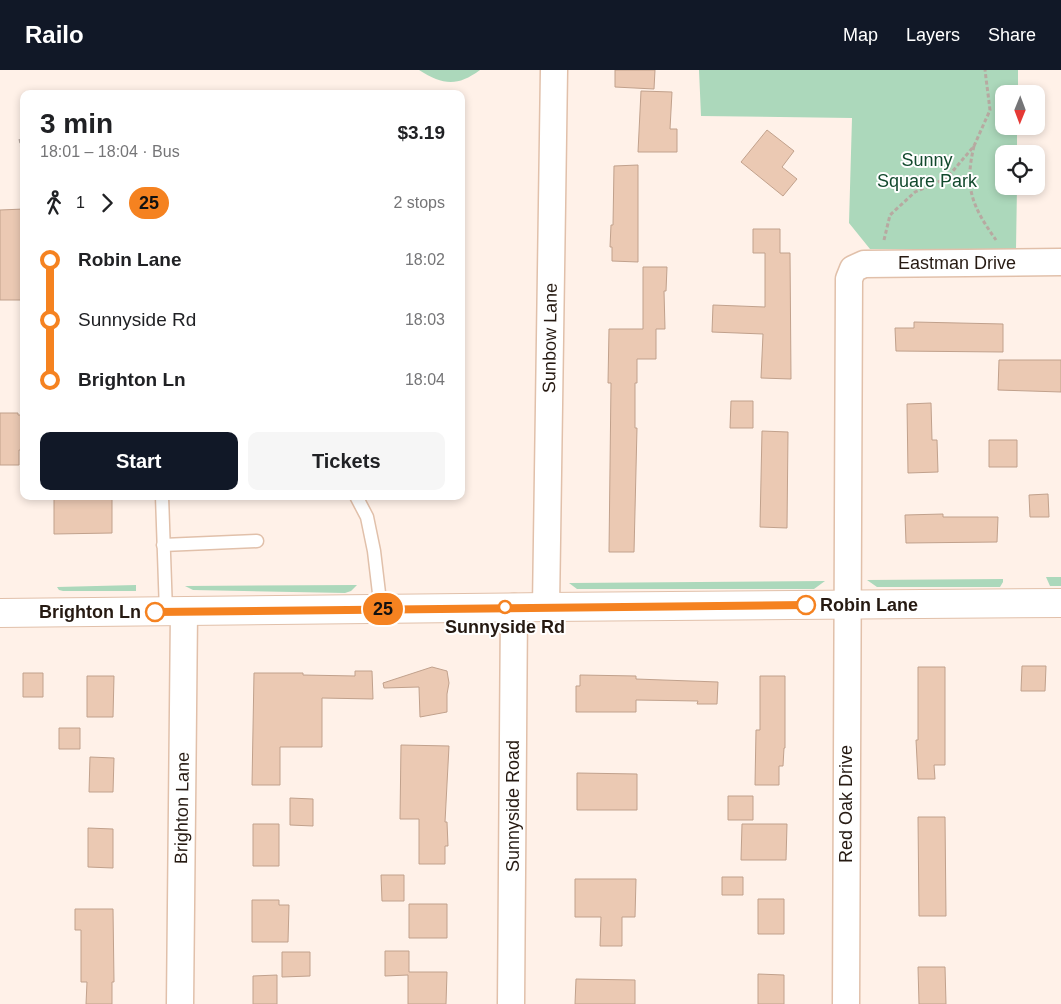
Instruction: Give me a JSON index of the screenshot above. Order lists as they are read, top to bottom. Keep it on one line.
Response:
{"streets":{"street":["Eastman Drive","Sunbow Lane","Red Oak Drive","Sunnyside Road","Brighton Lane"]},"crossings":[["Eastman Drive","Red Oak Drive"]],"parks":["Sunny Square Park"],"places":["Robin Lane","Sunnyside Rd","Brighton Ln"],"lines":["bus line 25"],"north":"bottom","page":{"header":"Railo","nav":["Map","Layers","Share"],"on_map":"25","heading":["3 min","18:01 – 18:04 · Bus","$3.19"],"legs":["1","25","2 stops"],"list":[{"name":"Robin Lane","value":"18:02"},{"name":"Sunnyside Rd","value":"18:03"},{"name":"Brighton Ln","value":"18:04"}],"buttons":["Start","Tickets"]}}
